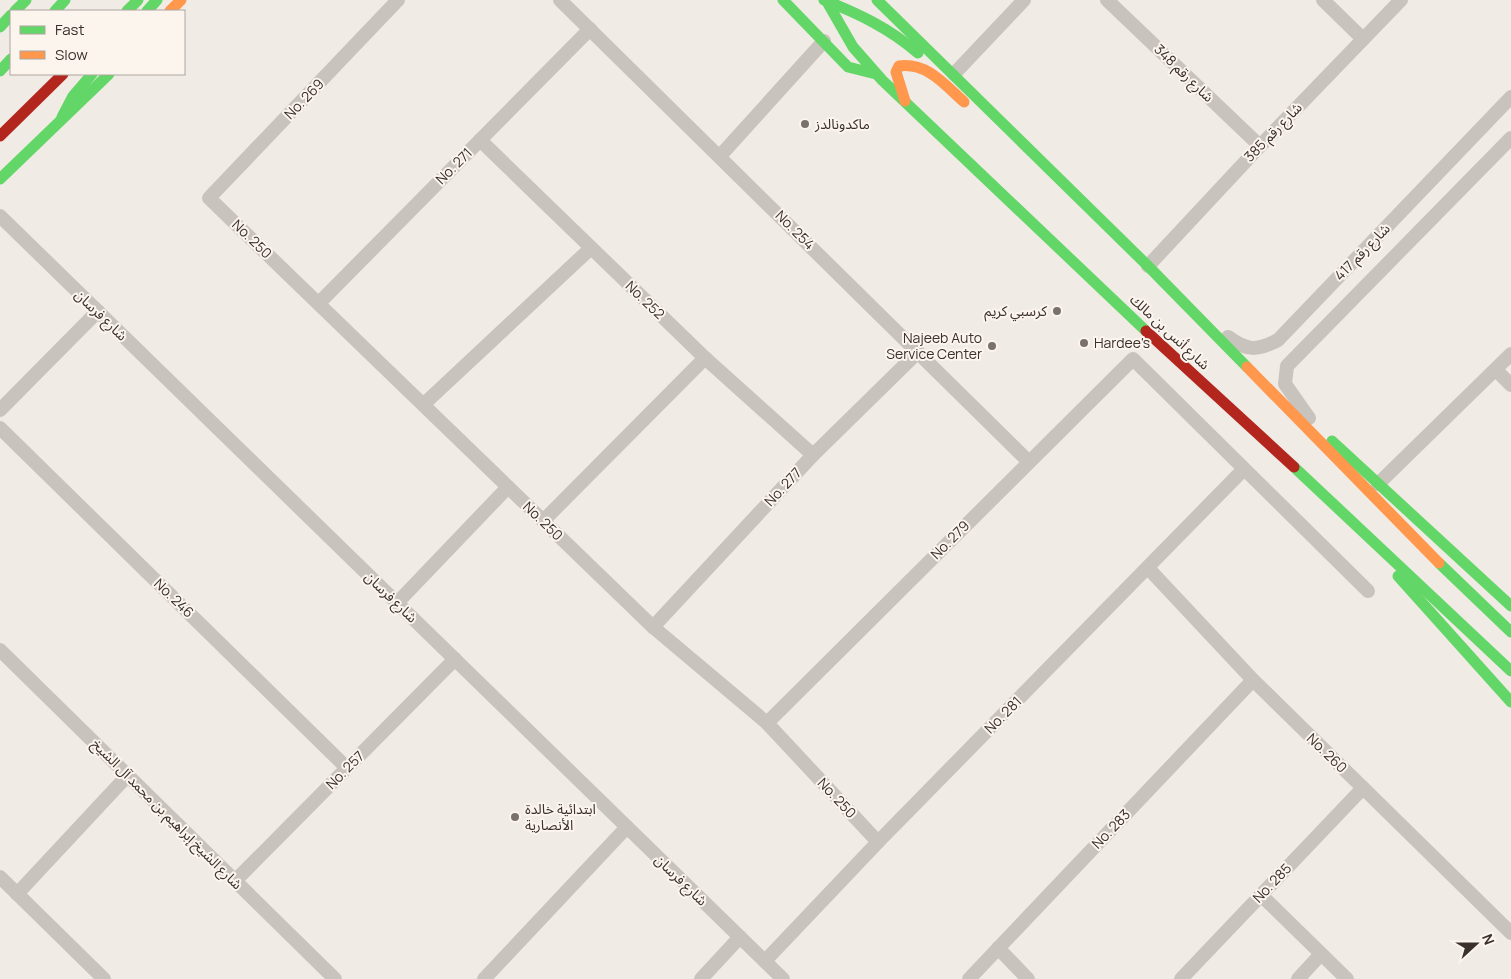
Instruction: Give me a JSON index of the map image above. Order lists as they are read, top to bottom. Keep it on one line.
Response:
{"streets":{"main road":["شارع أنس بن مالك"],"street":["شارع رقم 348","No. 269","شارع رقم 385","No. 271","No. 254","No. 250","شارع رقم 417","No. 252","شارع فرسان","No. 277","No. 279","No. 246","No. 281","No. 260","No. 257","شارع الشيخ إبراهيم بن محمد آل الشيخ","No. 283","No. 285"]},"crossings":[["شارع رقم 348","شارع رقم 385"],["No. 269","No. 250"],["شارع رقم 385","شارع أنس بن مالك"],["No. 271","No. 254"],["No. 271","No. 250"],["No. 271","No. 252"],["No. 254","No. 277"],["No. 254","No. 279"],["No. 250","No. 277"],["No. 250","No. 279"],["No. 250","No. 281"],["شارع رقم 417","شارع أنس بن مالك"],["No. 252","No. 277"],["شارع فرسان","No. 281"],["شارع فرسان","No. 257"],["No. 279","No. 281"],["No. 246","No. 257"],["No. 281","No. 260"],["No. 260","No. 283"],["No. 260","No. 285"],["No. 257","شارع الشيخ إبراهيم بن محمد آل الشيخ"]],"places":["ماكدونالدز","كرسبي كريم","Hardee's","Najeeb Auto Service Center","ابتدائية خالدة الأنصارية"],"legend":["Fast","Slow"],"north":"right"}
